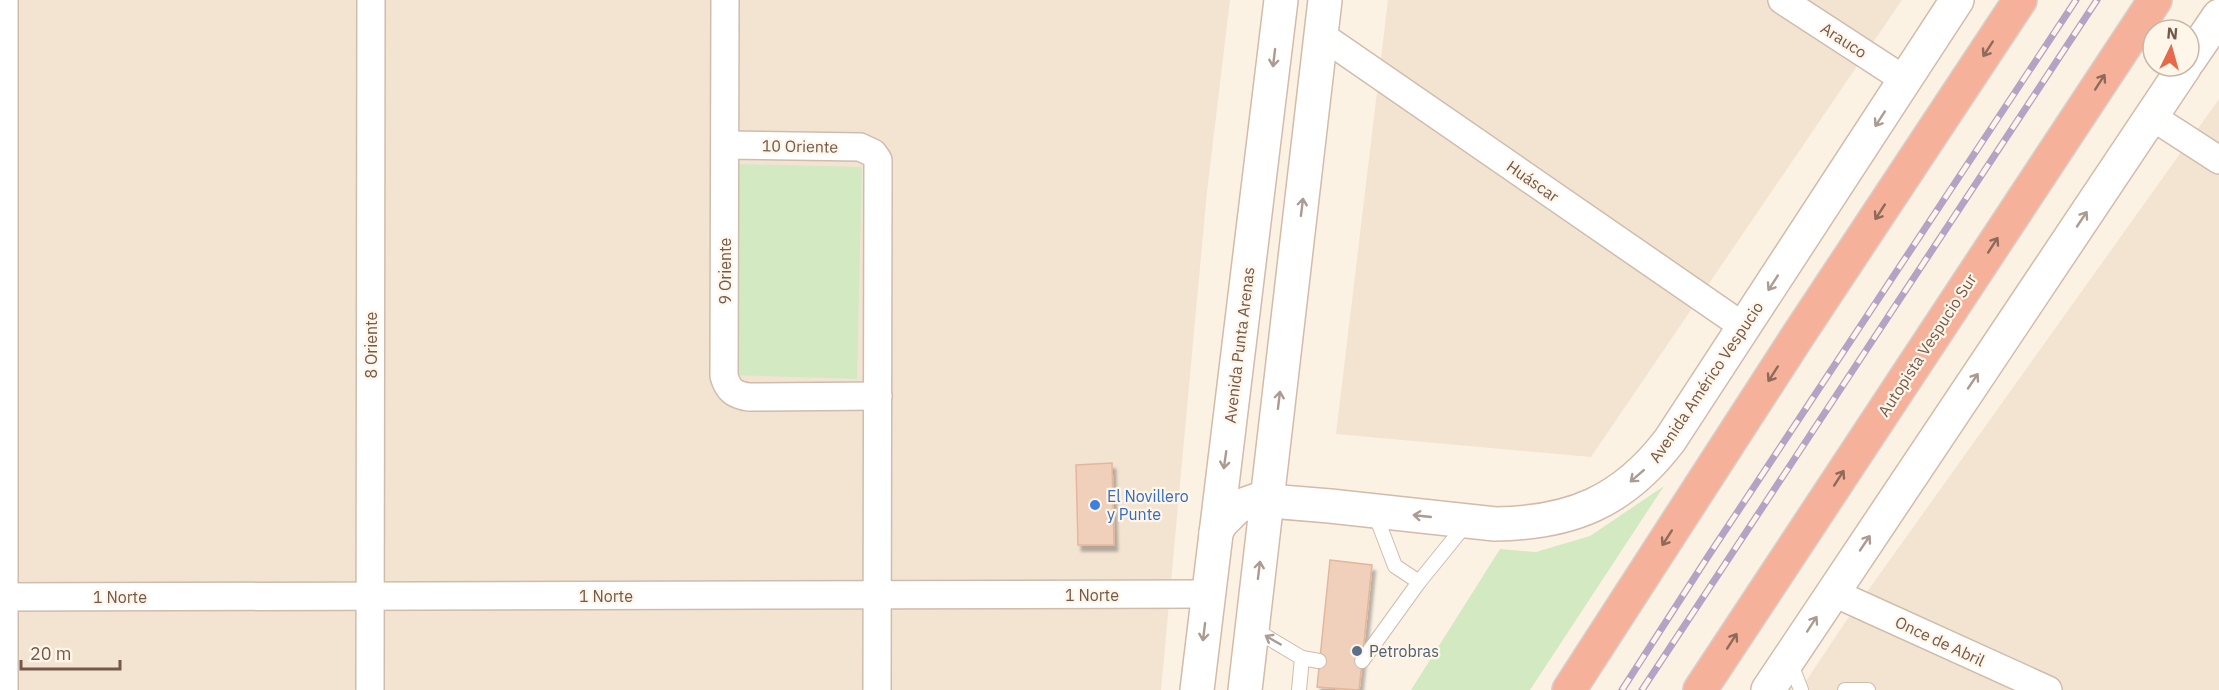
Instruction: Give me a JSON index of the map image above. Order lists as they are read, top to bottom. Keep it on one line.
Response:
{"streets":{"highway":["Autopista Vespucio Sur"],"main road":["Avenida Punta Arenas","Avenida Américo Vespucio"],"street":["Arauco","10 Oriente","Huáscar","9 Oriente","8 Oriente","1 Norte","Once de Abril"]},"crossings":[["Arauco","Avenida Américo Vespucio"],["10 Oriente","9 Oriente"],["Huáscar","Avenida Américo Vespucio"],["8 Oriente","1 Norte"],["Avenida Punta Arenas","Avenida Américo Vespucio"],["Avenida Punta Arenas","1 Norte"]],"places":["El Novillero y Punte","Petrobras"],"scale_bar":"20 m","north":"top"}
